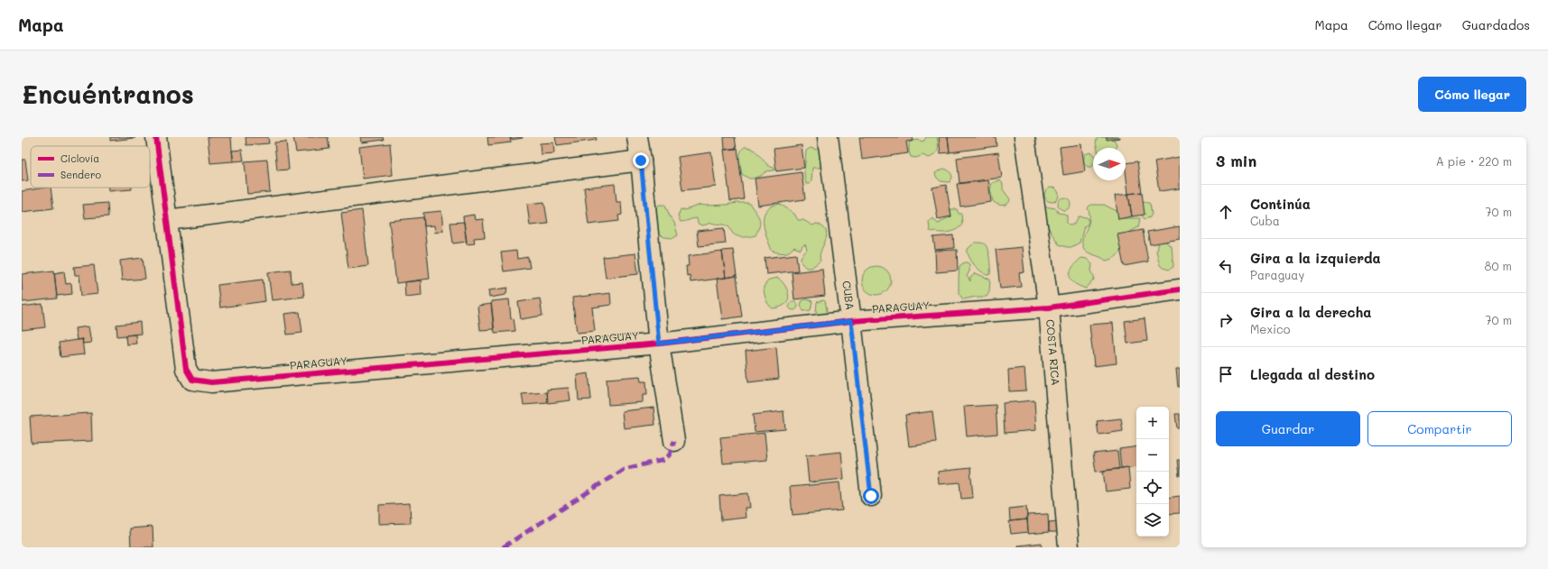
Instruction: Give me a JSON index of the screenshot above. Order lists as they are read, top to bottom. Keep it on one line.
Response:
{"streets":{"street":["CUBA","PARAGUAY","COSTA RICA"]},"crossings":[["CUBA","PARAGUAY"],["PARAGUAY","COSTA RICA"]],"legend":["Ciclovía","Sendero"],"north":"right","page":{"header":"Mapa","nav":["Mapa","Cómo llegar","Guardados"],"buttons":["Cómo llegar",["Guardar","Compartir"]],"title":"Encuéntranos","heading":["3 min","A pie · 220 m"],"list":[["Continúa","Cuba","70 m"],["Gira a la izquierda","Paraguay","80 m"],["Gira a la derecha","Mexico","70 m"],"Llegada al destino"],"map_buttons":["+","−"]}}
